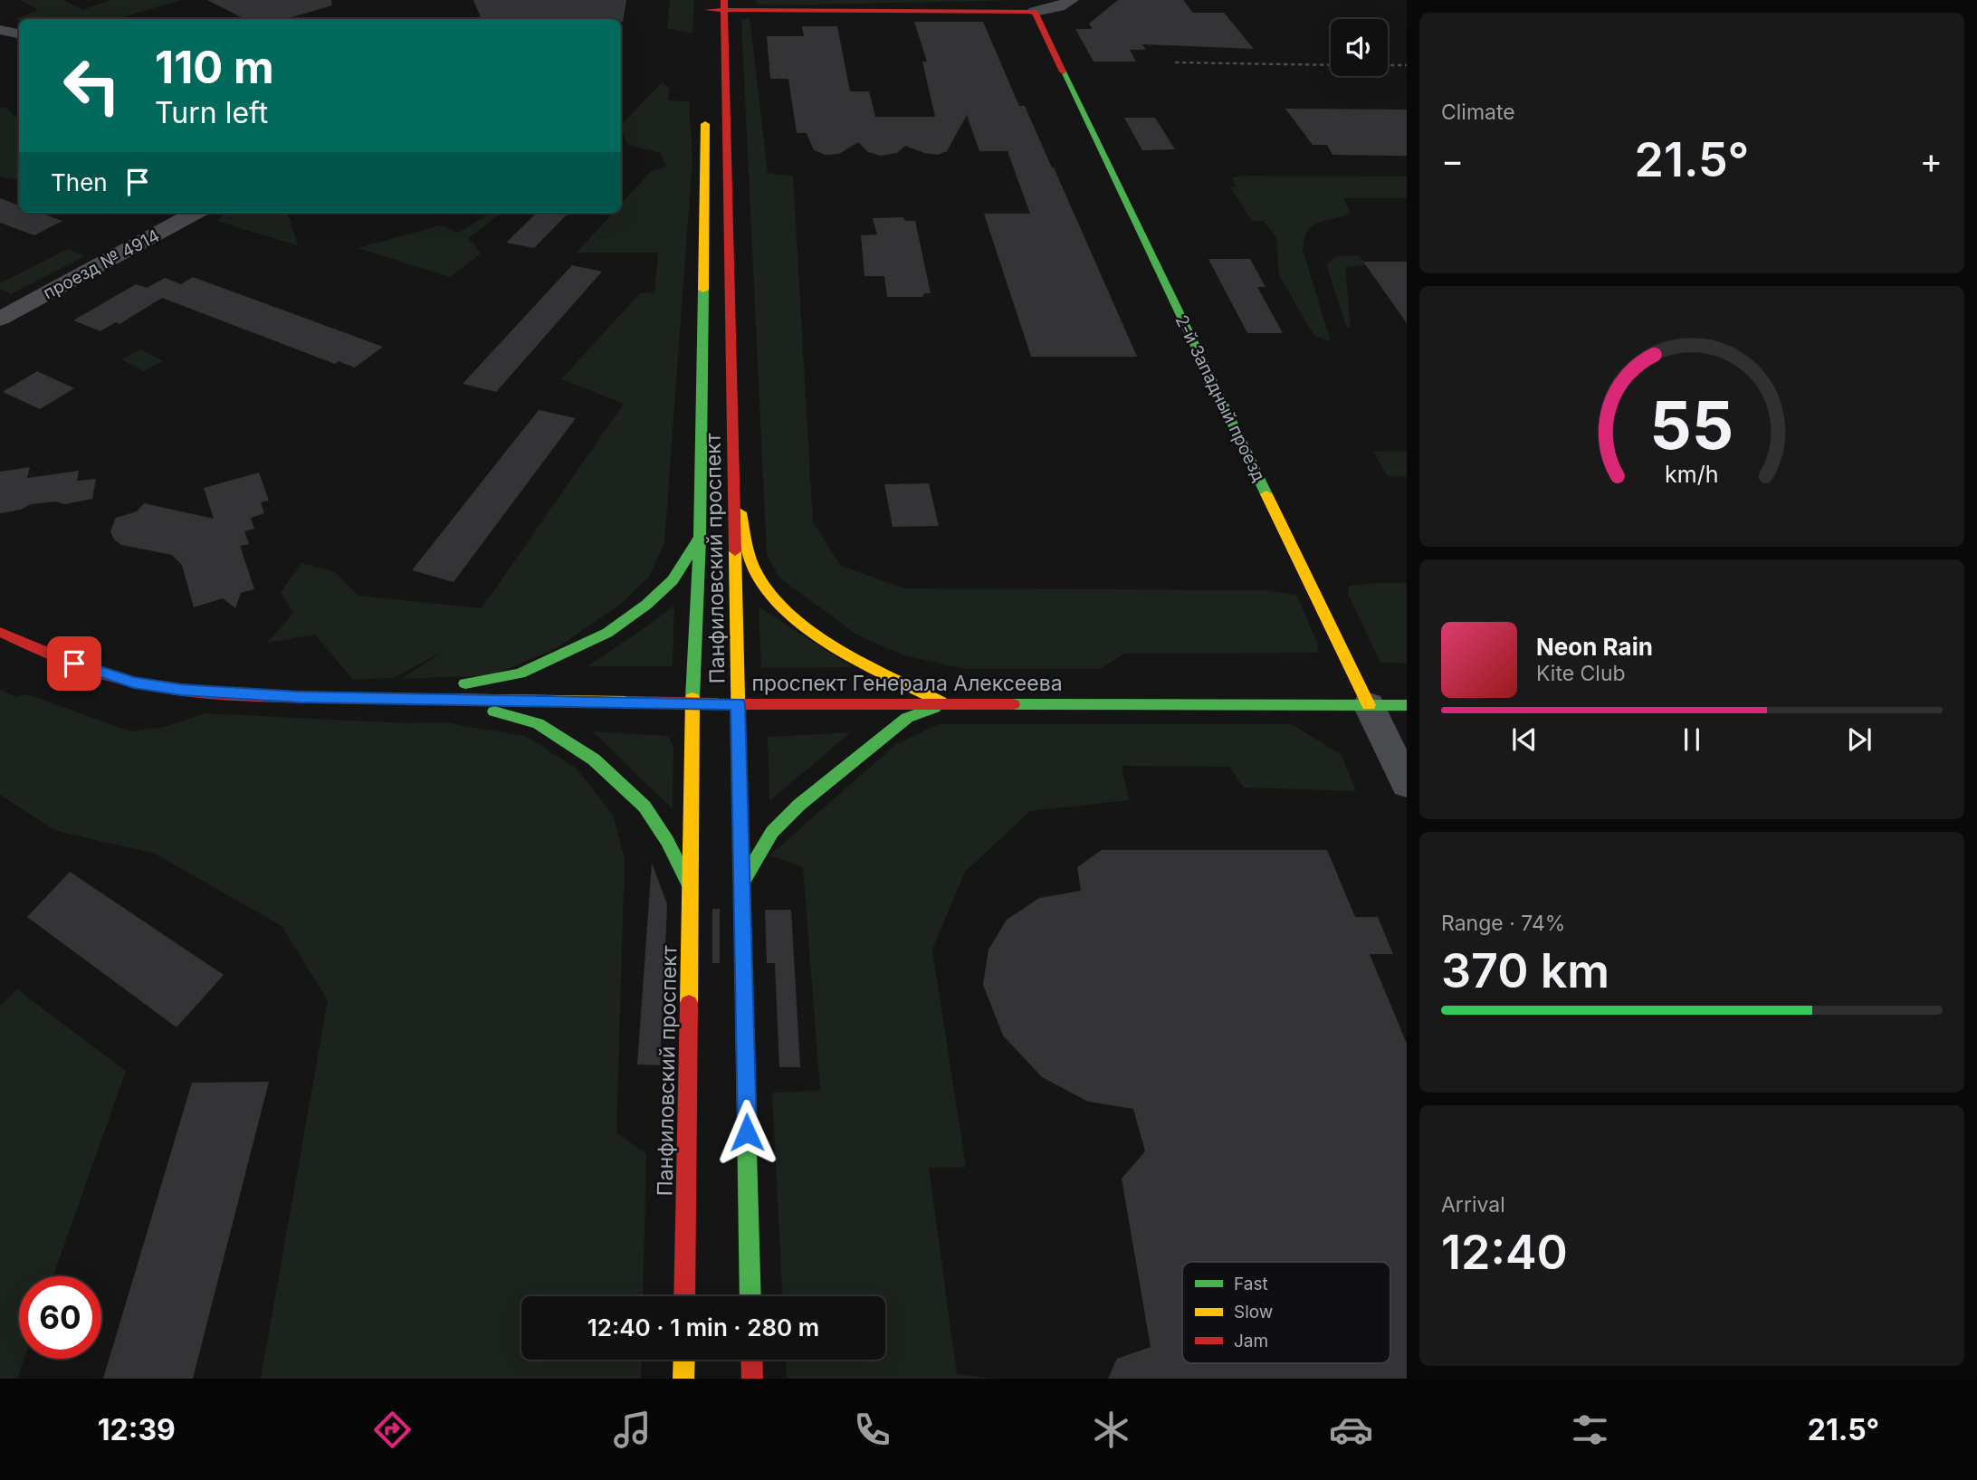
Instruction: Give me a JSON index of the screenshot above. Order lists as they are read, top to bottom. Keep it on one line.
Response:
{"streets":{"main road":["2-й Западный проезд","Панфиловский проспект","проспект Генерала Алексеева"],"street":["проезд № 4914"]},"crossings":[["2-й Западный проезд","проспект Генерала Алексеева"],["Панфиловский проспект","проспект Генерала Алексеева"]],"legend":["Fast","Slow","Jam"],"page":{"tile":["Climate",["Range · 74%","370 km"],["Arrival","12:40"]],"turn":["110 m","Turn left"],"heat":["−","21.5°","+"],"then":"Then","song":["Neon Rain","Kite Club"],"limit":"60","trip":"12:40 · 1 min · 280 m","tabs":["12:39","21.5°"],"gauge":["55","km/h"]}}
